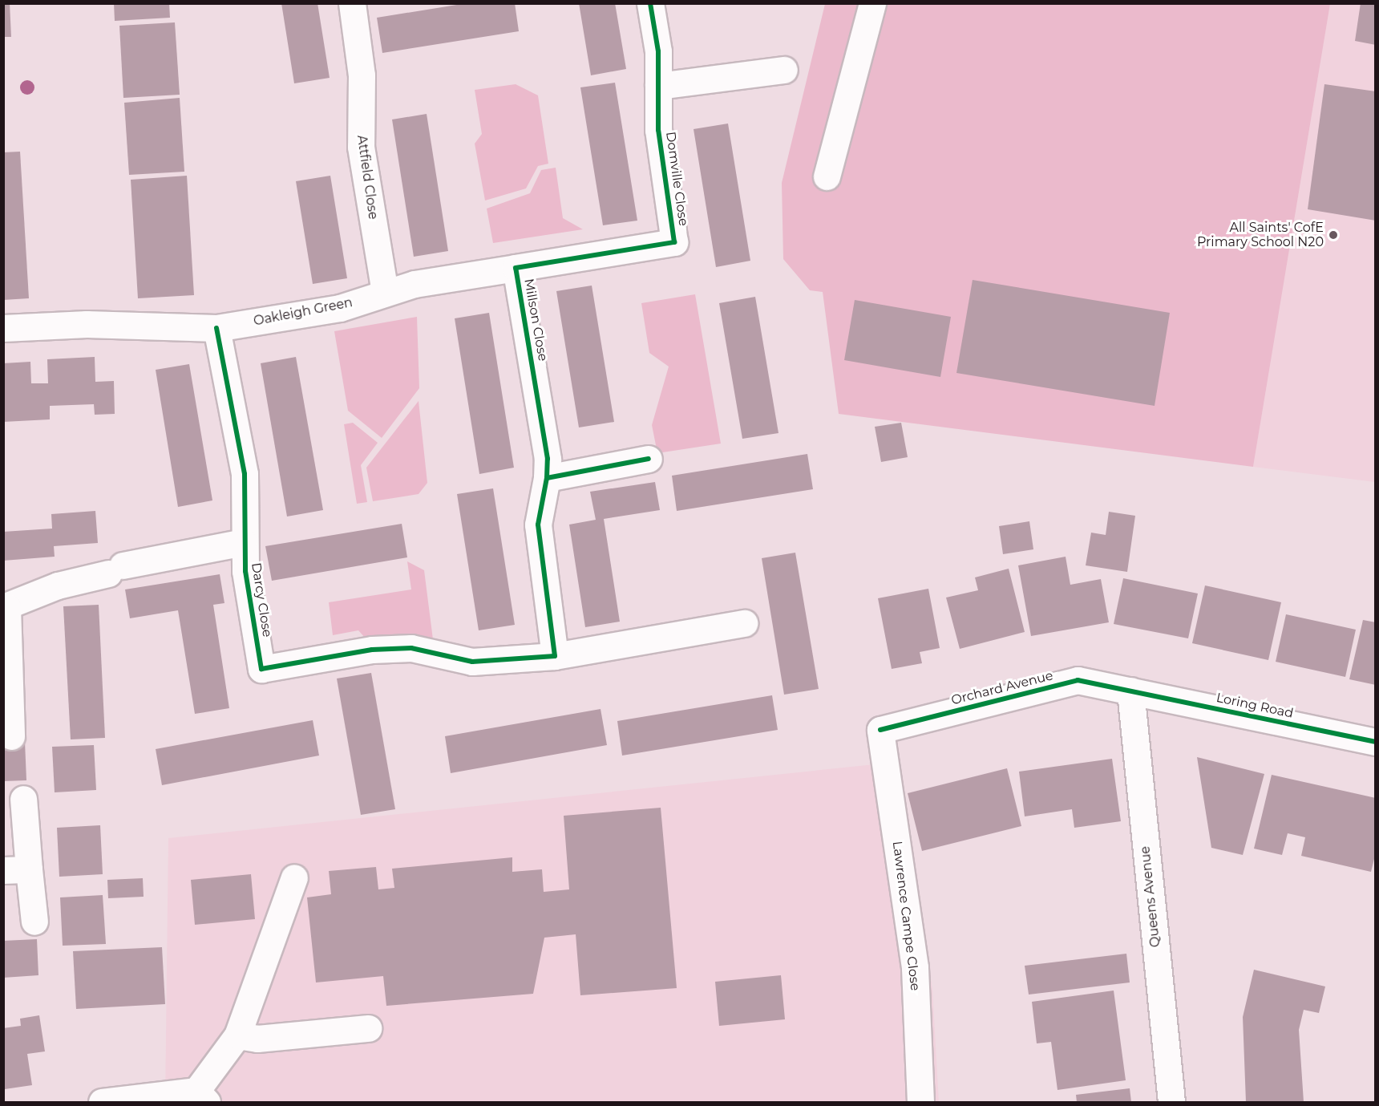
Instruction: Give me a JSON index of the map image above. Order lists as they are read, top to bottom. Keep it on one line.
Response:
{"streets":{"street":["Attfield Close","Domville Close","Oakleigh Green","Millson Close","Darcy Close","Orchard Avenue","Loring Road","Queens Avenue","Lawrence Campe Close"]},"crossings":[["Attfield Close","Oakleigh Green"],["Domville Close","Millson Close"],["Oakleigh Green","Millson Close"],["Oakleigh Green","Darcy Close"],["Millson Close","Darcy Close"],["Orchard Avenue","Loring Road"],["Orchard Avenue","Queens Avenue"],["Orchard Avenue","Lawrence Campe Close"],["Loring Road","Queens Avenue"]],"places":["All Saints' CofE Primary School N20"]}
